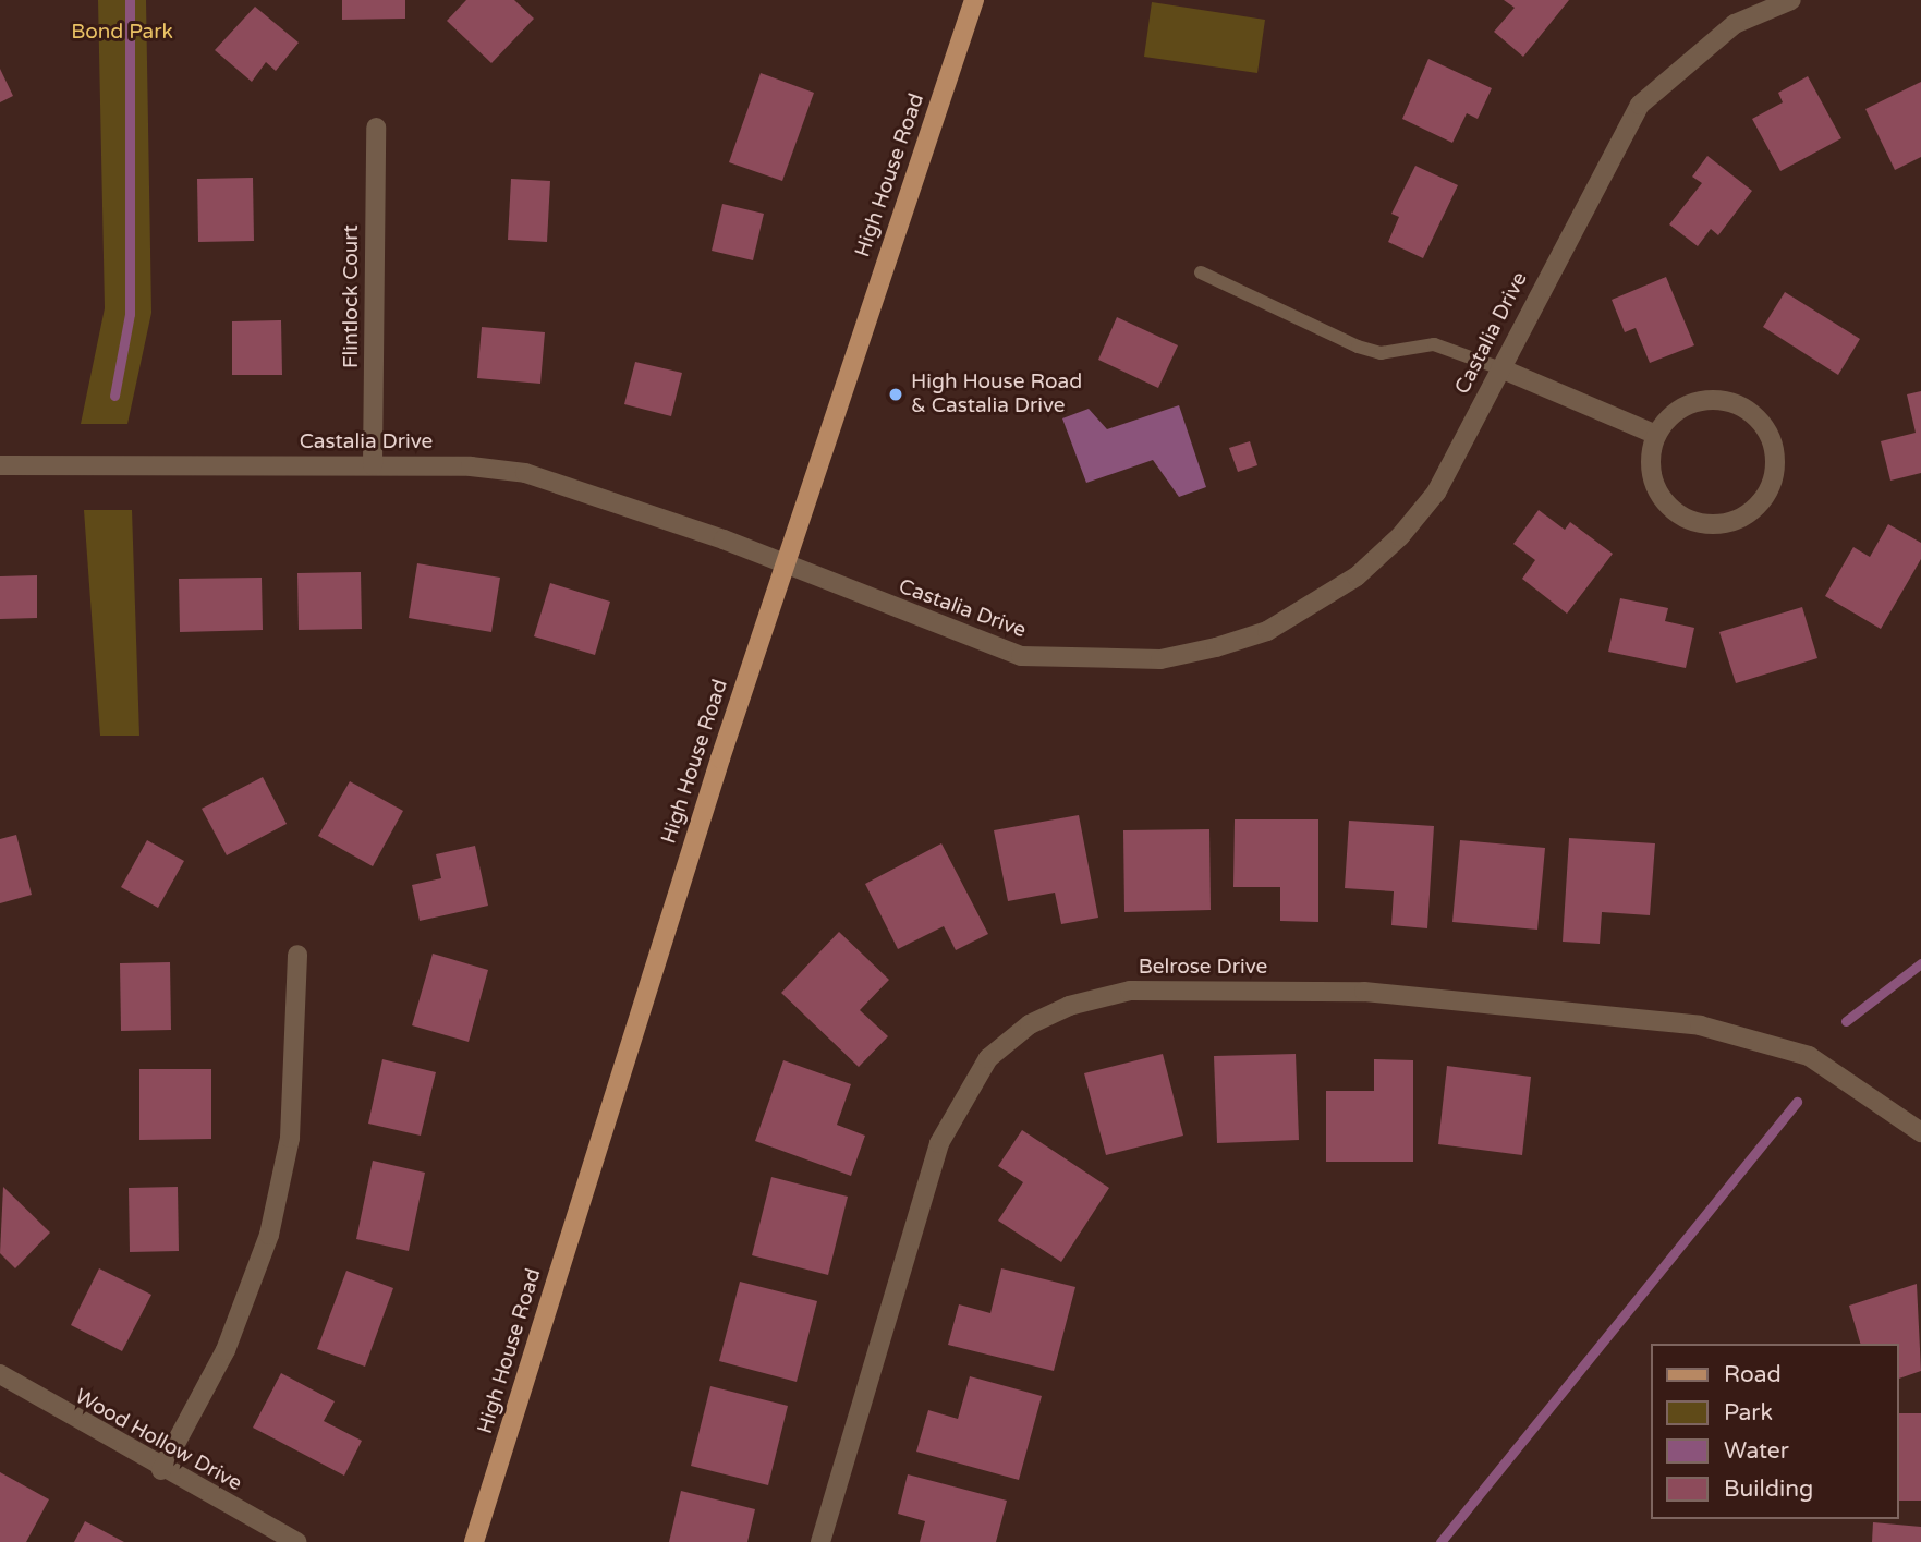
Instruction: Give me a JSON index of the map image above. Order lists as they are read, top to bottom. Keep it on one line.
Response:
{"streets":{"main road":["High House Road"],"street":["Flintlock Court","Castalia Drive","Belrose Drive","Wood Hollow Drive"]},"crossings":[["High House Road","Castalia Drive"],["Flintlock Court","Castalia Drive"]],"parks":["Bond Park"],"places":["High House Road & Castalia Drive"],"legend":["Road","Park","Water","Building"]}
